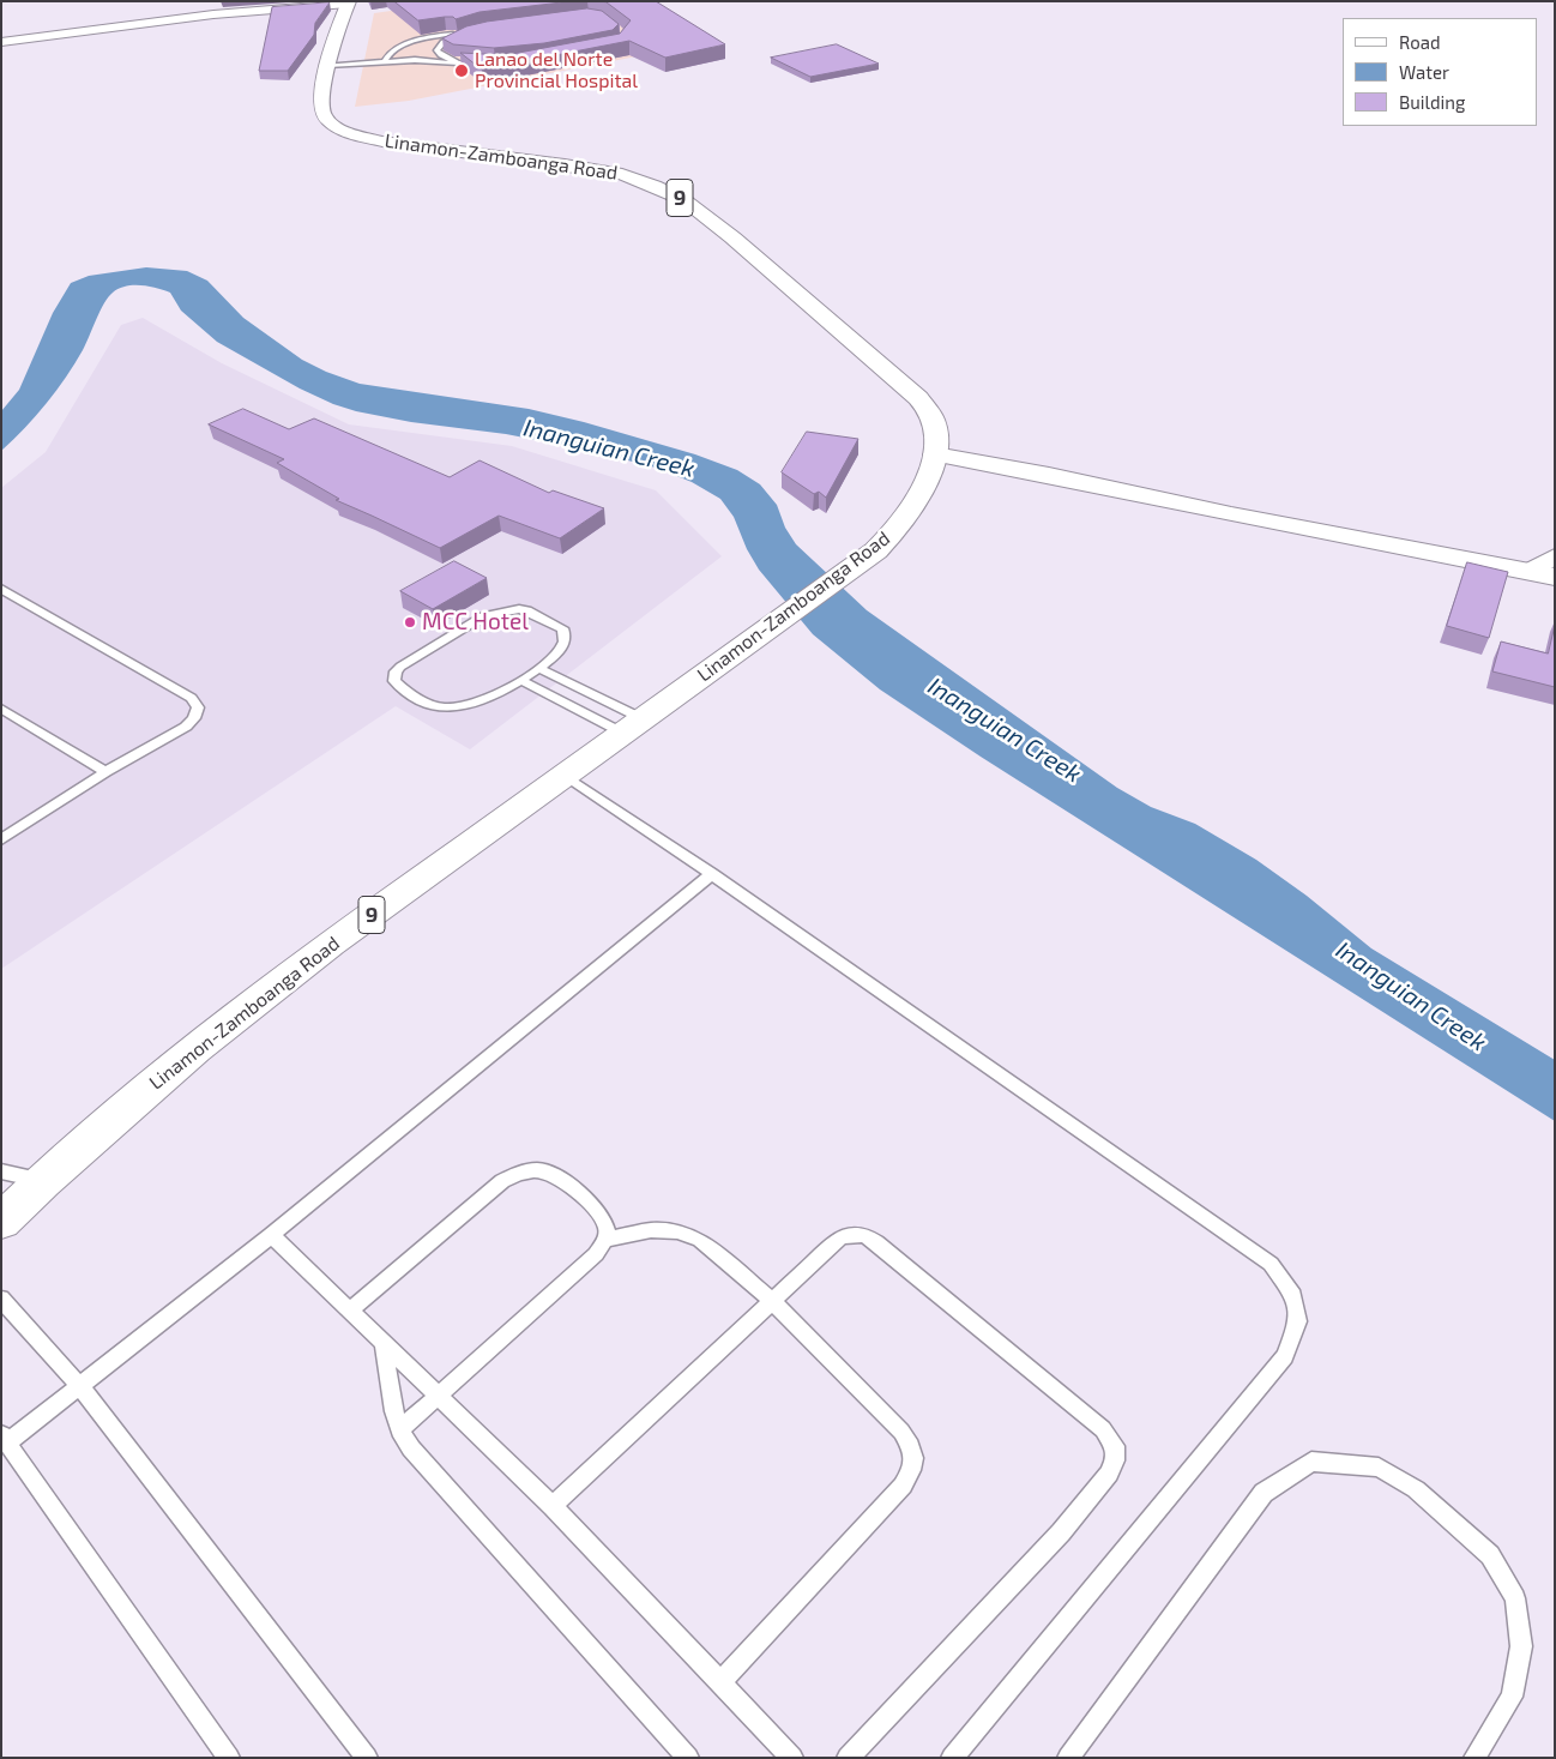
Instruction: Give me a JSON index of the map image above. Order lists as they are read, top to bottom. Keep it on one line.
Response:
{"streets":{"main road":["Linamon-Zamboanga Road","9"]},"water":["Inanguian Creek"],"places":["Lanao del Norte Provincial Hospital","MCC Hotel"],"legend":["Road","Water","Building"]}
